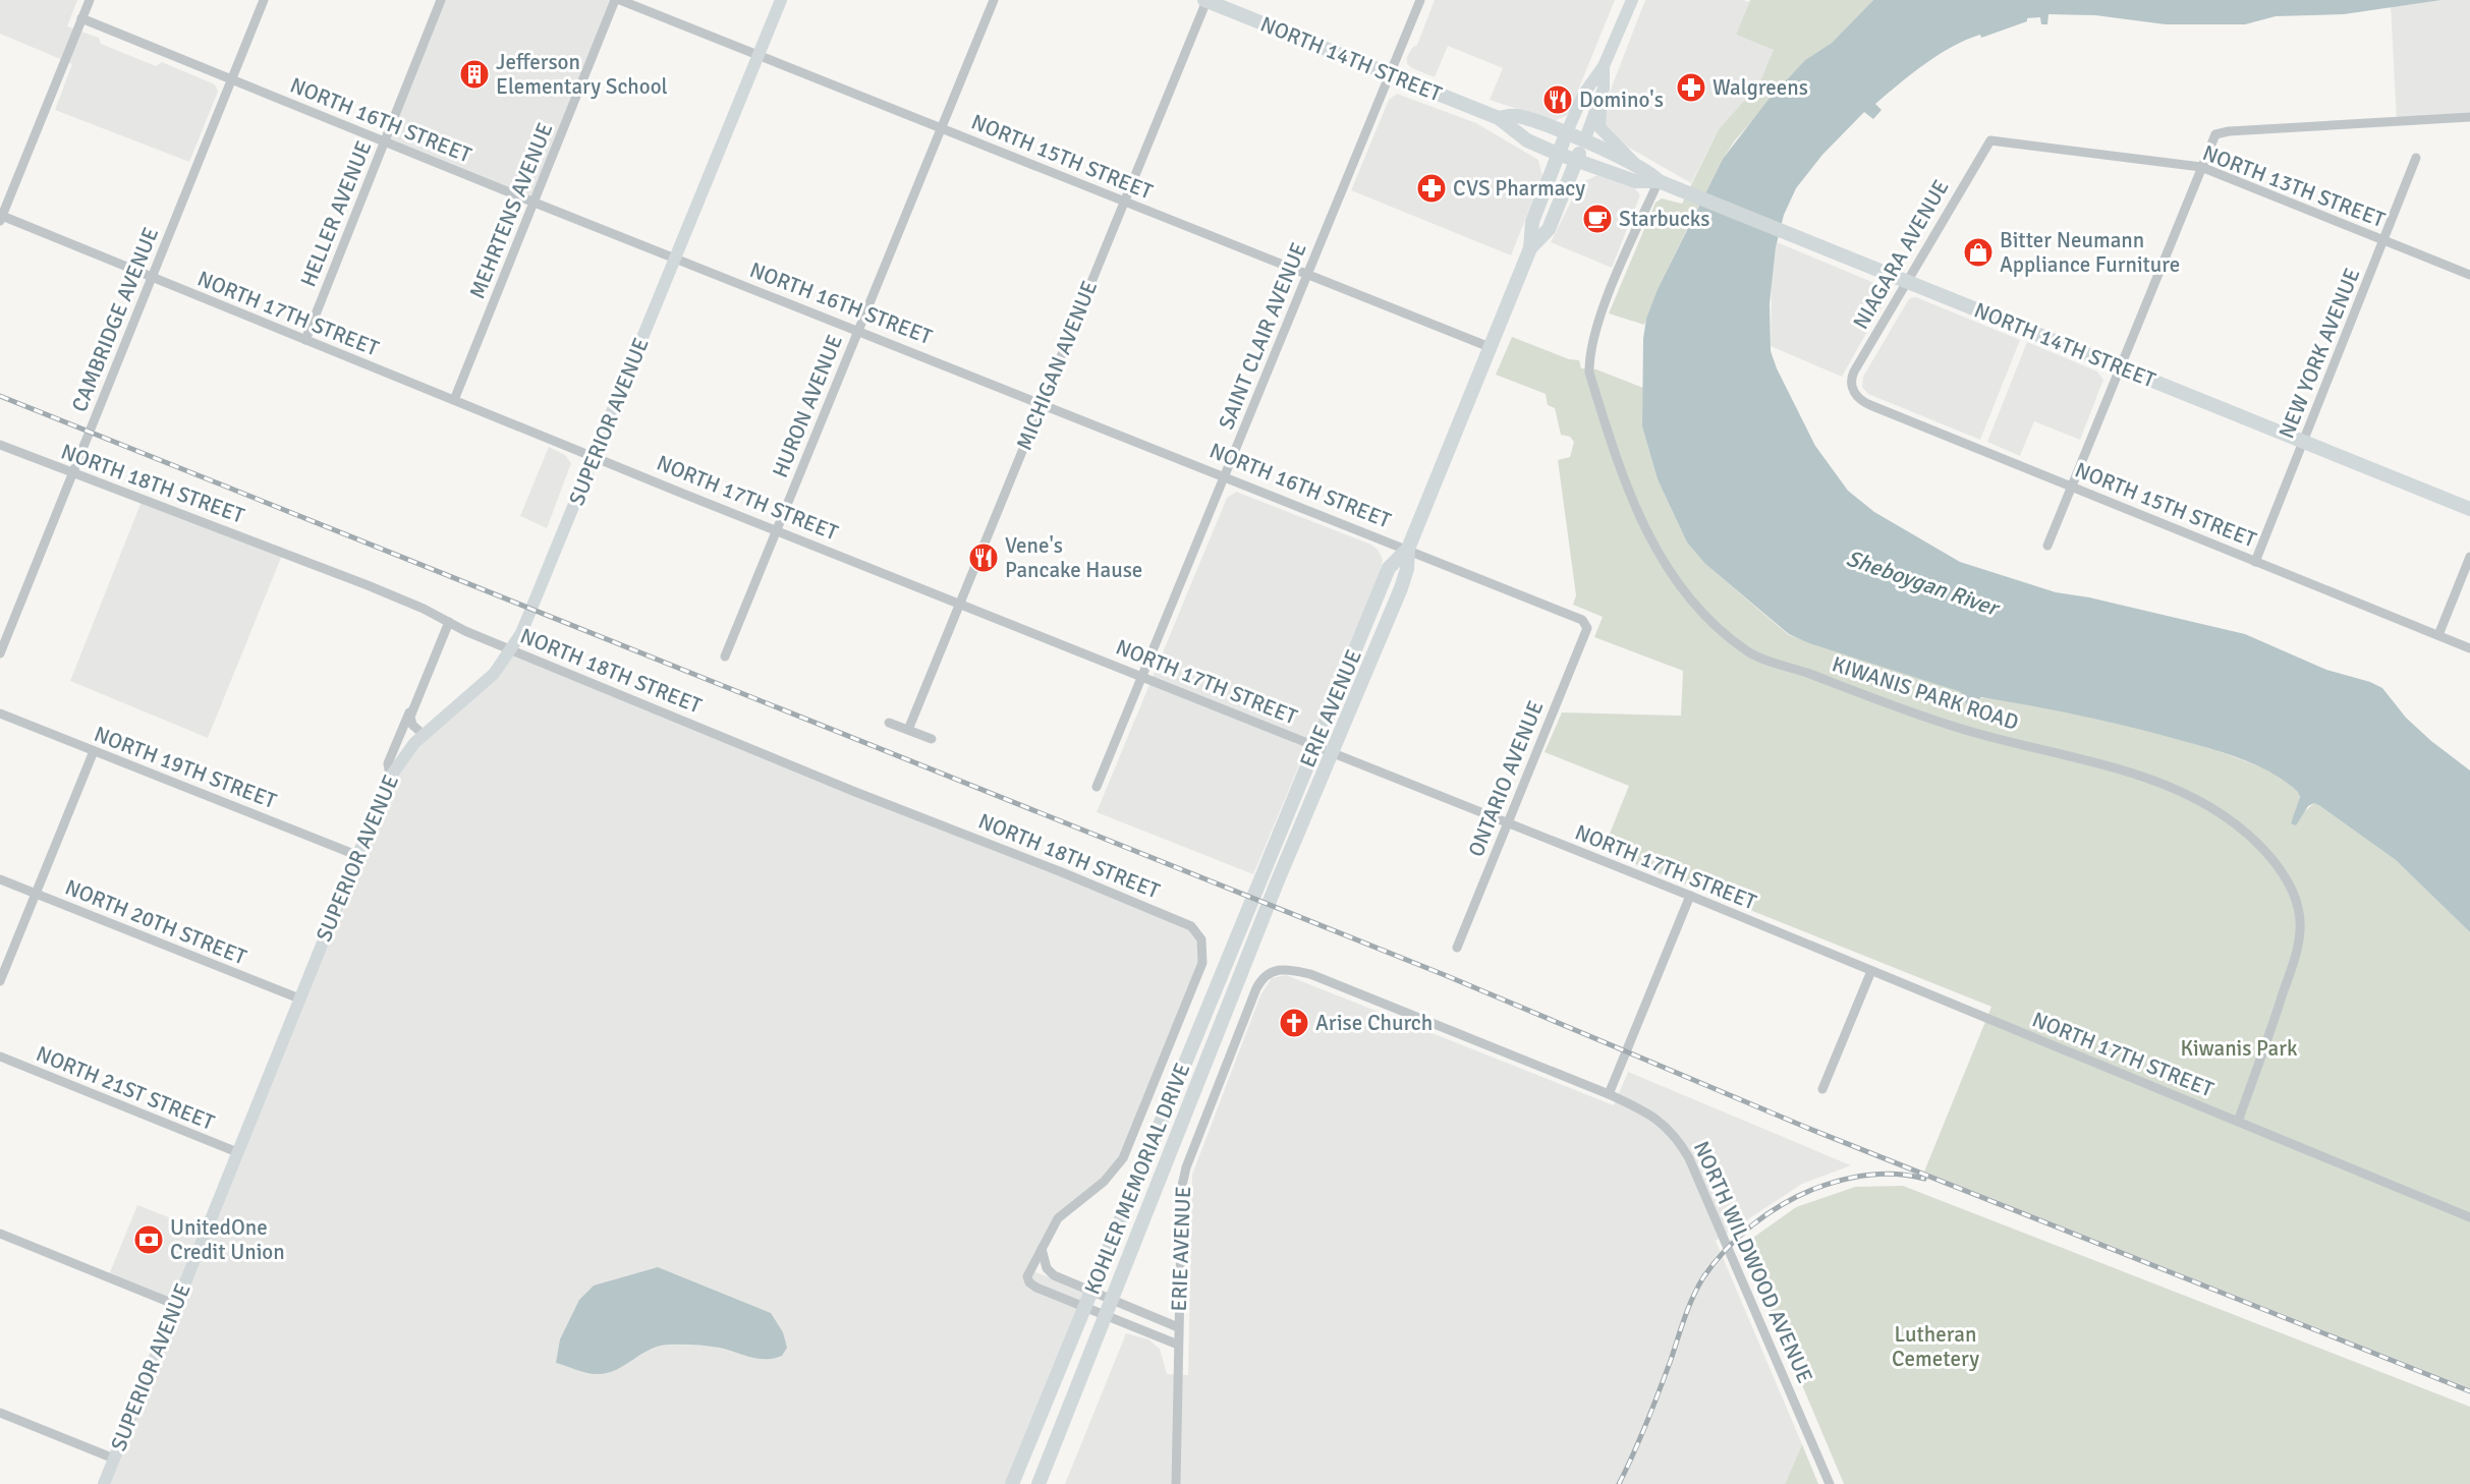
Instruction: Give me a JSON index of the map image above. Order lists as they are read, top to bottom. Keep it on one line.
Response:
{"streets":{"main road":["NORTH 14TH STREET","ERIE AVENUE","KOHLER MEMORIAL DRIVE"],"street":["NORTH 16TH STREET","NORTH 15TH STREET","NORTH 13TH STREET","MEHRTENS AVENUE","HELLER AVENUE","NIAGARA AVENUE","NORTH 17TH STREET","CAMBRIDGE AVENUE","SAINT CLAIR AVENUE","NEW YORK AVENUE","MICHIGAN AVENUE","HURON AVENUE","SUPERIOR AVENUE","NORTH 18TH STREET","KIWANIS PARK ROAD","NORTH 19TH STREET","ONTARIO AVENUE","NORTH 20TH STREET","NORTH 21ST STREET","NORTH WILDWOOD AVENUE"]},"crossings":[["NORTH 14TH STREET","NIAGARA AVENUE"],["NORTH 14TH STREET","SAINT CLAIR AVENUE"],["NORTH 14TH STREET","NEW YORK AVENUE"],["NORTH 14TH STREET","MICHIGAN AVENUE"],["NORTH 14TH STREET","KIWANIS PARK ROAD"],["NORTH 14TH STREET","ERIE AVENUE"],["NORTH 16TH STREET","MEHRTENS AVENUE"],["NORTH 16TH STREET","HELLER AVENUE"],["NORTH 16TH STREET","CAMBRIDGE AVENUE"],["NORTH 16TH STREET","SAINT CLAIR AVENUE"],["NORTH 16TH STREET","MICHIGAN AVENUE"],["NORTH 16TH STREET","HURON AVENUE"],["NORTH 16TH STREET","SUPERIOR AVENUE"],["NORTH 16TH STREET","ERIE AVENUE"],["NORTH 16TH STREET","ONTARIO AVENUE"],["NORTH 15TH STREET","NIAGARA AVENUE"],["NORTH 15TH STREET","SAINT CLAIR AVENUE"],["NORTH 15TH STREET","NEW YORK AVENUE"],["NORTH 15TH STREET","MICHIGAN AVENUE"],["NORTH 15TH STREET","HURON AVENUE"],["NORTH 15TH STREET","SUPERIOR AVENUE"],["NORTH 15TH STREET","ERIE AVENUE"],["NORTH 13TH STREET","NIAGARA AVENUE"],["NORTH 13TH STREET","NEW YORK AVENUE"],["MEHRTENS AVENUE","NORTH 17TH STREET"],["HELLER AVENUE","NORTH 17TH STREET"],["NORTH 17TH STREET","CAMBRIDGE AVENUE"],["NORTH 17TH STREET","SAINT CLAIR AVENUE"],["NORTH 17TH STREET","MICHIGAN AVENUE"],["NORTH 17TH STREET","HURON AVENUE"],["NORTH 17TH STREET","SUPERIOR AVENUE"],["NORTH 17TH STREET","KIWANIS PARK ROAD"],["NORTH 17TH STREET","ERIE AVENUE"],["NORTH 17TH STREET","ONTARIO AVENUE"],["CAMBRIDGE AVENUE","NORTH 18TH STREET"],["SUPERIOR AVENUE","NORTH 18TH STREET"],["SUPERIOR AVENUE","NORTH 19TH STREET"],["SUPERIOR AVENUE","NORTH 20TH STREET"],["SUPERIOR AVENUE","NORTH 21ST STREET"],["ERIE AVENUE","KOHLER MEMORIAL DRIVE"],["ERIE AVENUE","NORTH WILDWOOD AVENUE"]],"water":["Sheboygan River"],"parks":["Kiwanis Park","Lutheran Cemetery"],"places":{"building":["Jefferson Elementary School"],"pharmacy":["Walgreens","CVS Pharmacy"],"restaurant":["Domino's","Vene's Pancake Hause"],"cafe":["Starbucks"],"shop":["Bitter Neumann Appliance Furniture"],"church":["Arise Church"],"bank":["UnitedOne Credit Union"]}}
